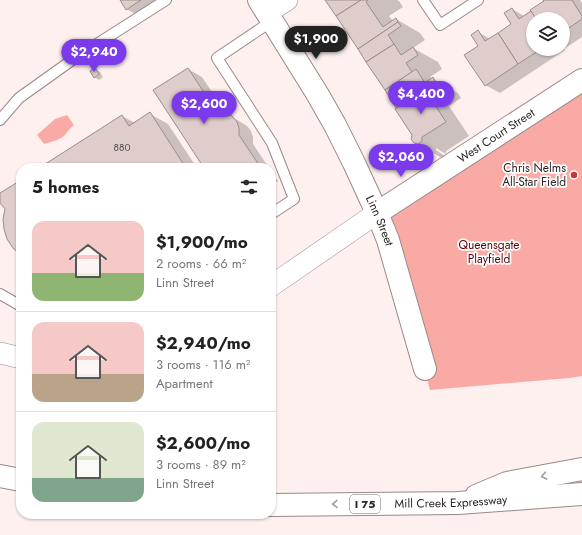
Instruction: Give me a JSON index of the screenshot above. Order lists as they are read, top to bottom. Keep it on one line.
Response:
{"streets":{"main road":["West Court Street","Linn Street","Mill Creek Expressway","I 75"]},"crossings":[["West Court Street","Linn Street"]],"one_way":["Mill Creek Expressway"],"parks":["Queensgate Playfield"],"places":["Chris Nelms All-Star Field"],"house_numbers":["880"],"page":{"price":["$1,900","$2,940","$4,400","$2,600","$2,060"],"heading":"5 homes","list":[{"name":"$1,900/mo","note":"2 rooms · 66 m² · Linn Street"},{"name":"$2,940/mo","note":"3 rooms · 116 m² · Apartment"},{"name":"$2,600/mo","note":"3 rooms · 89 m² · Linn Street"}]}}
